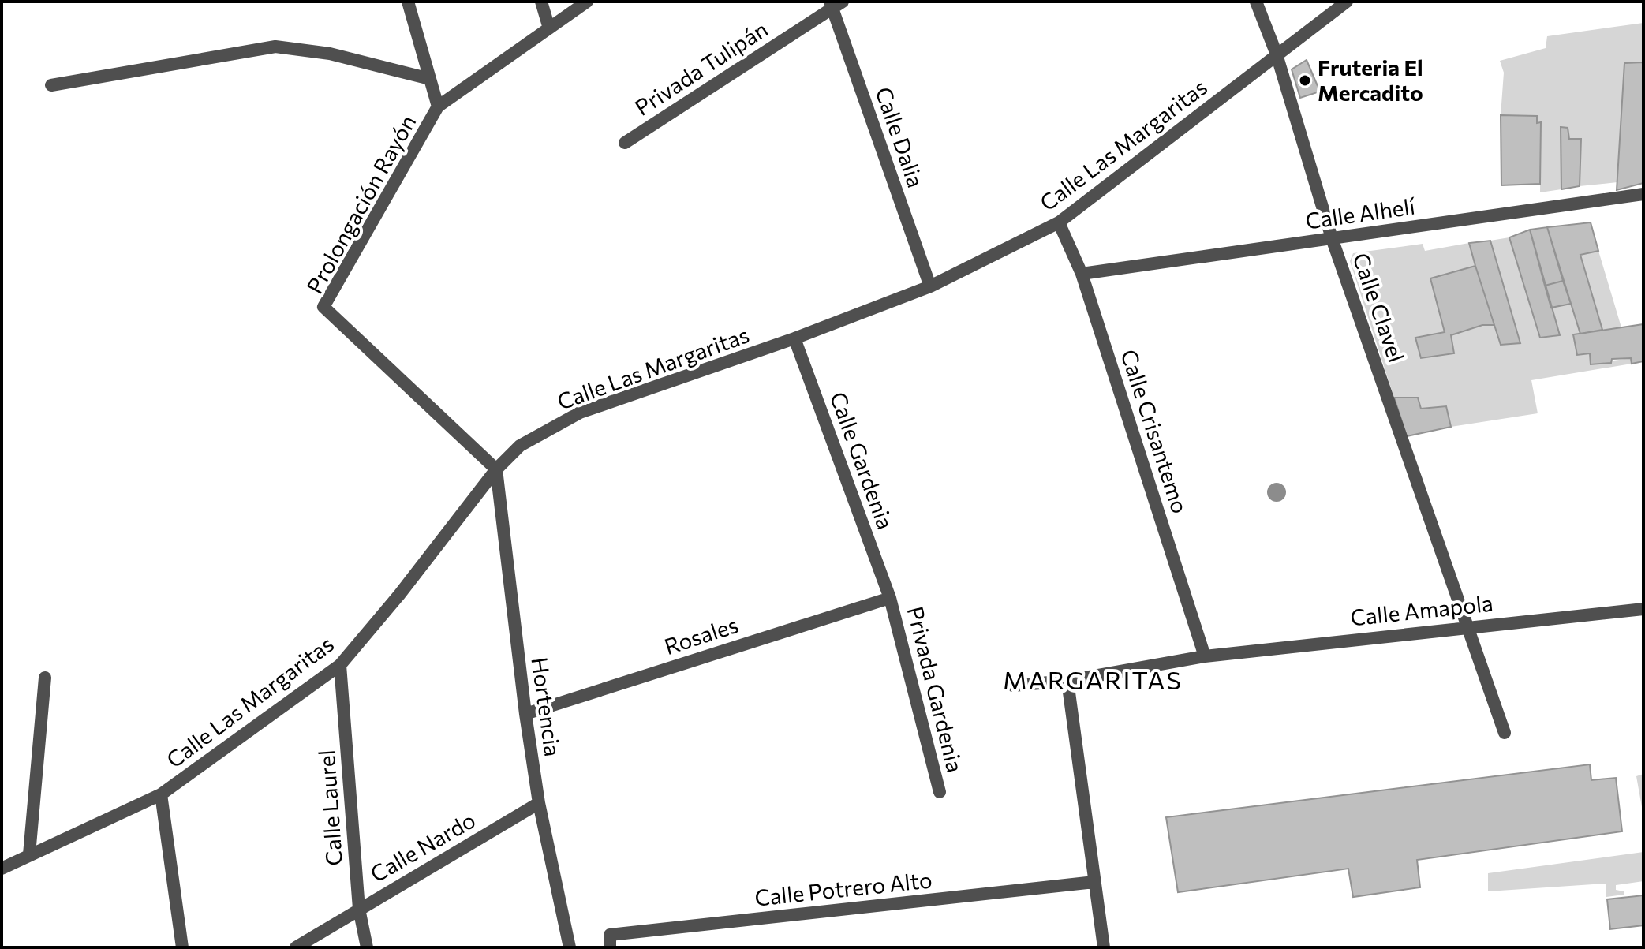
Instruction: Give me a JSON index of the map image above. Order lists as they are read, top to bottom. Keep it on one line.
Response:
{"streets":{"street":["Privada Tulipán","Calle Dalia","Calle Las Margaritas","Prolongación Rayón","Calle Alhelí","Calle Clavel","Calle Crisantemo","Calle Gardenia","Calle Amapola","Rosales","Privada Gardenia","Hortencia","Calle Laurel","Calle Nardo","Calle Potrero Alto"]},"crossings":[["Privada Tulipán","Calle Dalia"],["Calle Dalia","Calle Las Margaritas"],["Calle Las Margaritas","Prolongación Rayón"],["Calle Las Margaritas","Calle Clavel"],["Calle Las Margaritas","Calle Crisantemo"],["Calle Las Margaritas","Calle Gardenia"],["Calle Las Margaritas","Hortencia"],["Calle Las Margaritas","Calle Laurel"],["Prolongación Rayón","Hortencia"],["Calle Alhelí","Calle Clavel"],["Calle Alhelí","Calle Crisantemo"],["Calle Clavel","Calle Amapola"],["Calle Crisantemo","Calle Amapola"],["Calle Gardenia","Rosales"],["Calle Gardenia","Privada Gardenia"],["Rosales","Privada Gardenia"],["Rosales","Hortencia"],["Hortencia","Calle Nardo"],["Calle Laurel","Calle Nardo"]],"districts":["MARGARITAS"],"places":["Fruteria El Mercadito"]}
